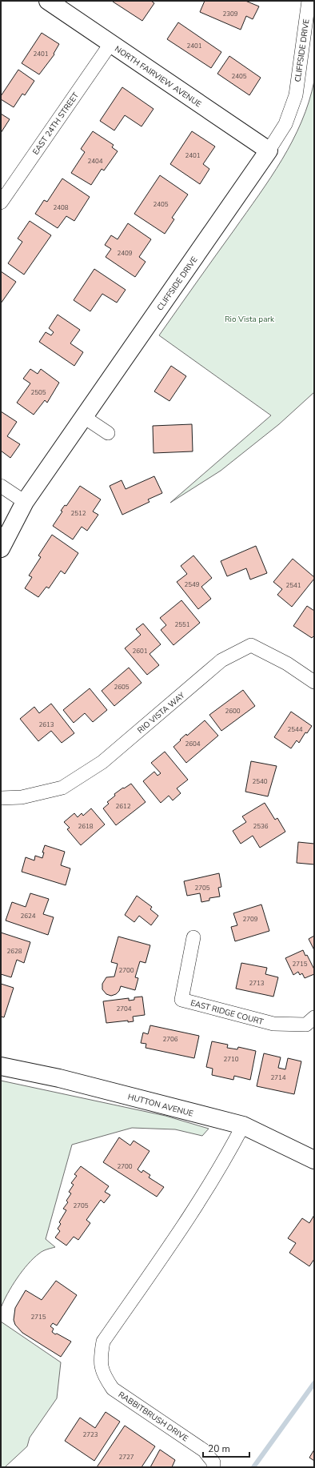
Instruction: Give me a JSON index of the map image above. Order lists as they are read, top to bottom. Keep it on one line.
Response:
{"streets":{"street":["CLIFFSIDE DRIVE","NORTH FAIRVIEW AVENUE","EAST 24TH STREET","RIO VISTA WAY","EAST RIDGE COURT","HUTTON AVENUE","RABBITBRUSH DRIVE"]},"crossings":[["CLIFFSIDE DRIVE","NORTH FAIRVIEW AVENUE"],["NORTH FAIRVIEW AVENUE","EAST 24TH STREET"],["HUTTON AVENUE","RABBITBRUSH DRIVE"]],"parks":["Rio Vista park"],"house_numbers":["2309","2401","2401","2405","2401","2404","2405","2408","2409","2505","2512","2549","2541","2551","2601","2605","2600","2613","2544","2604","2540","2612","2618","2536","2705","2624","2709","2628","2715","2700","2713","2704","2706","2710","2714","2700","2705","2715","2723","2727"],"scale_bar":"20 m"}
